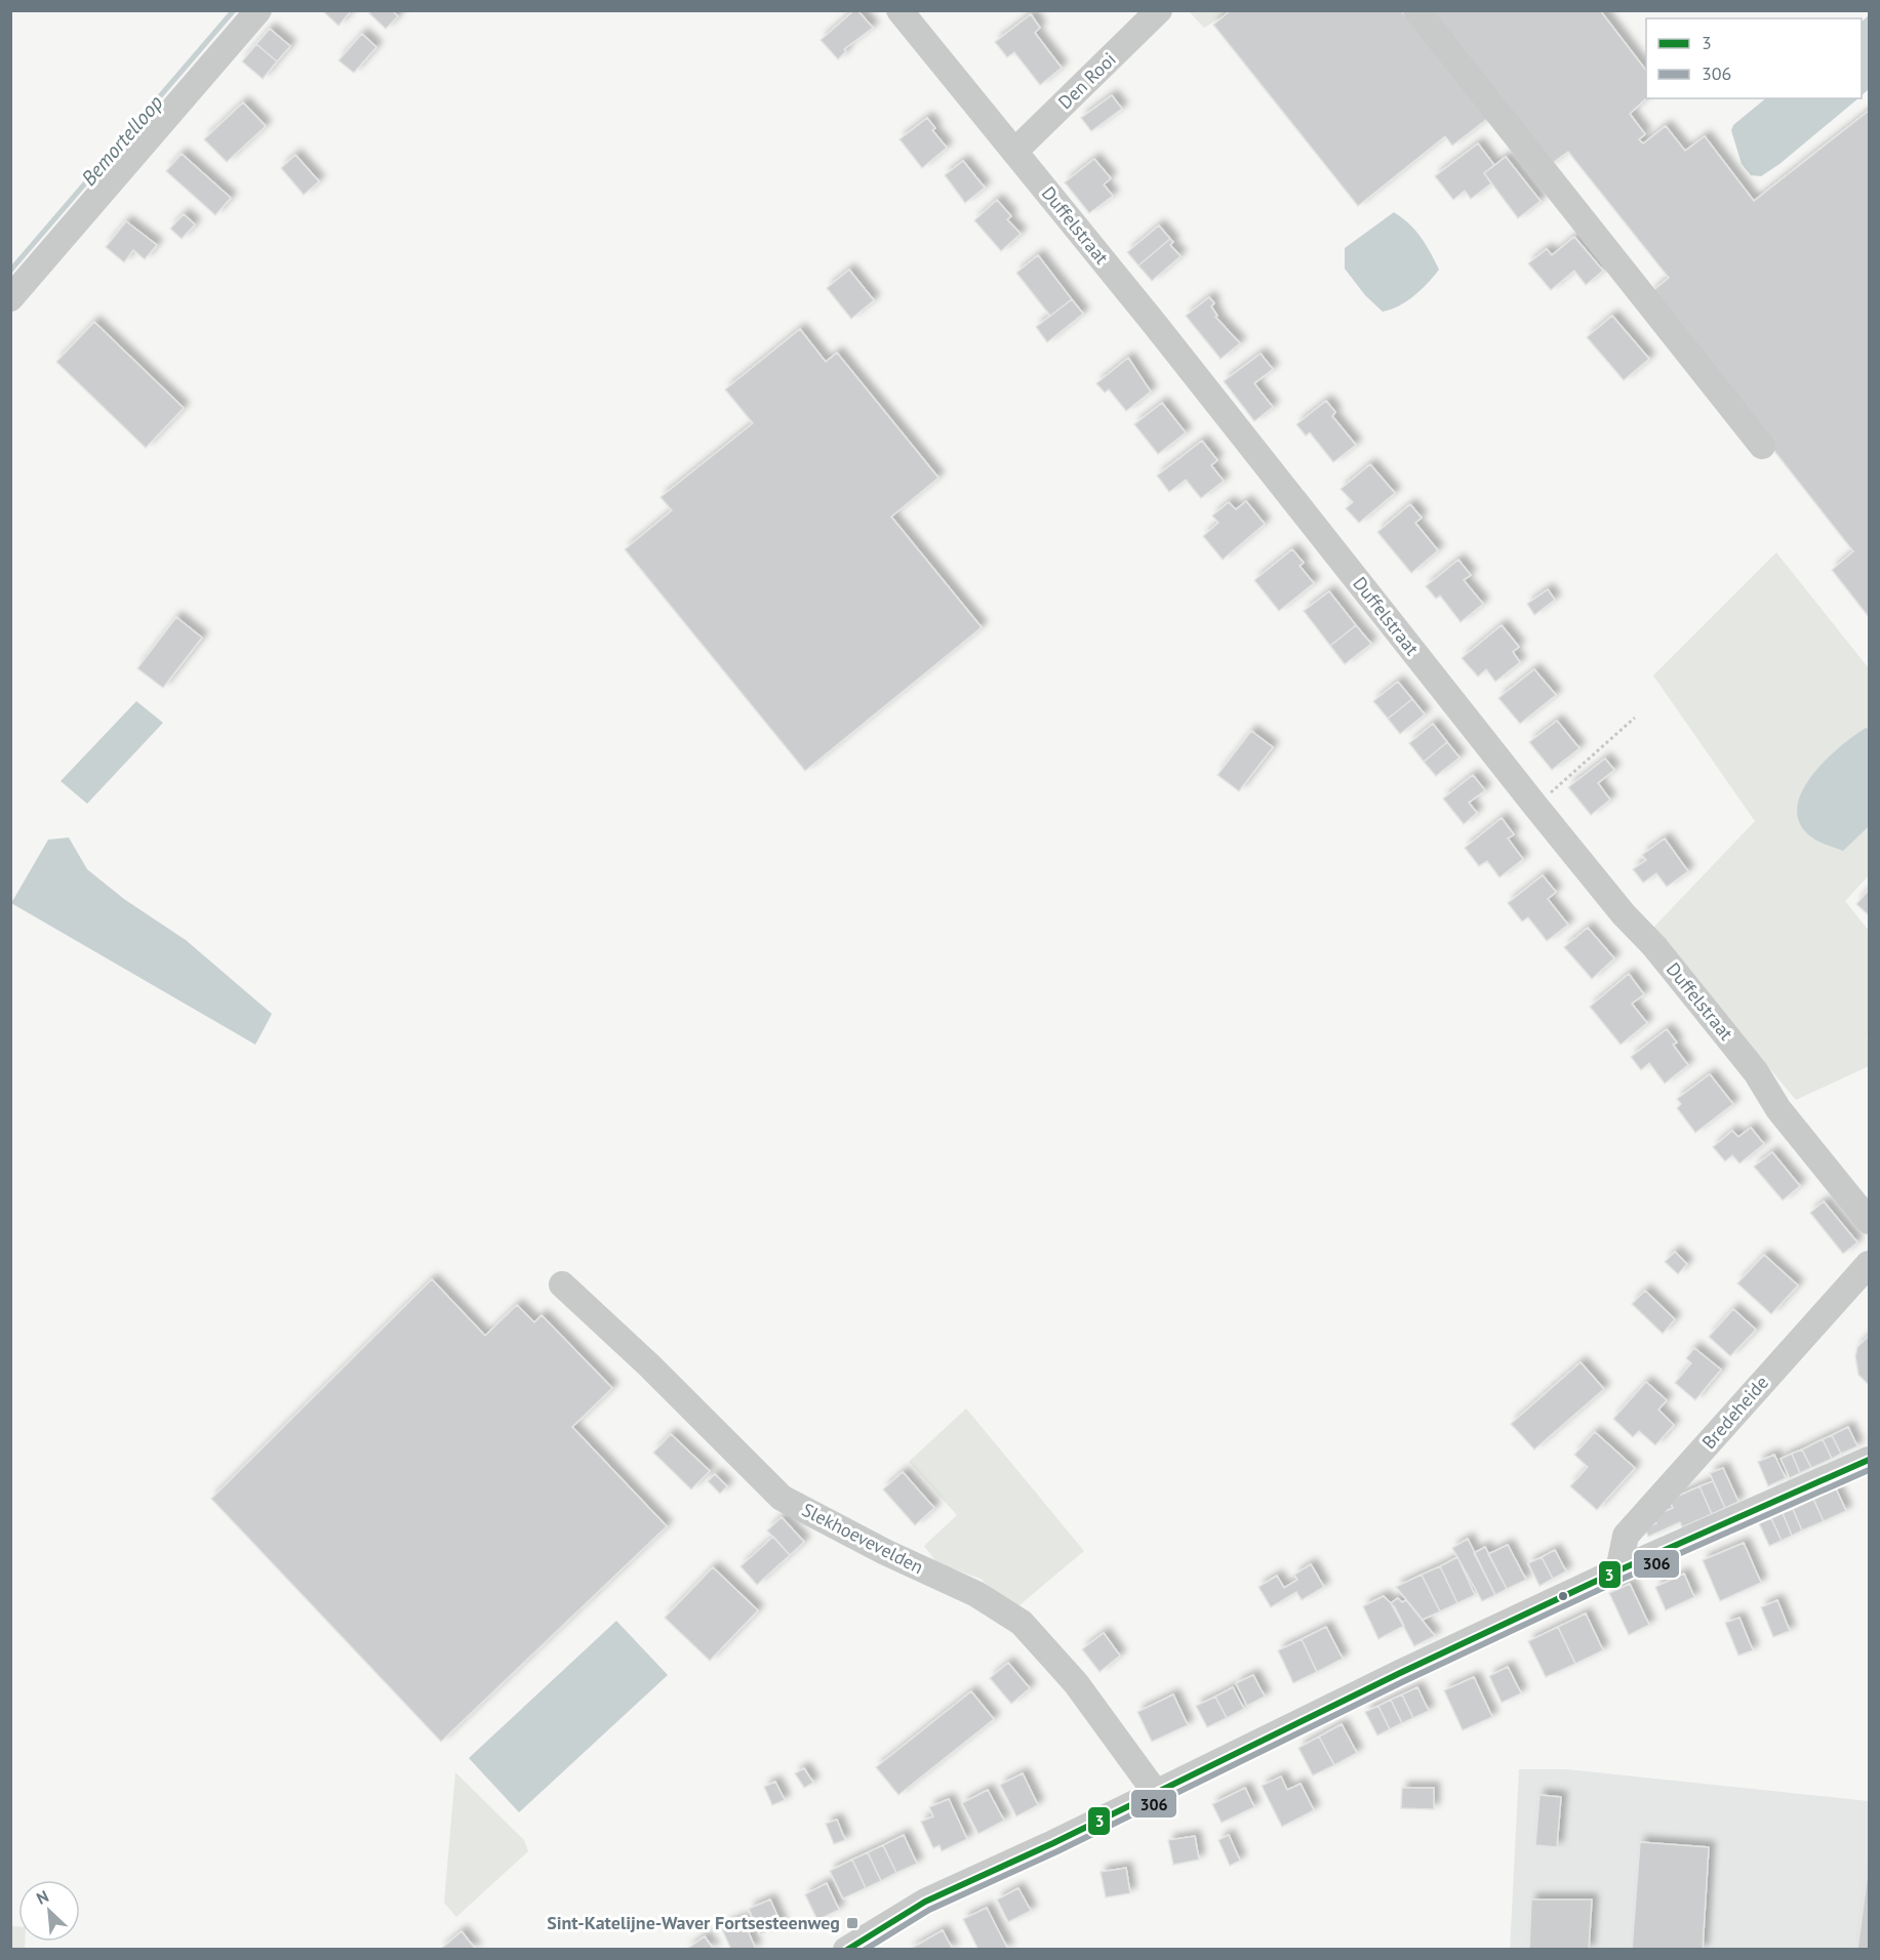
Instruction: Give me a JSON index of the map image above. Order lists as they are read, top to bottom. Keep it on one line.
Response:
{"streets":{"street":["Den Rooi","Duffelstraat","Bredeheide","Slekhoevevelden"]},"crossings":[["Den Rooi","Duffelstraat"]],"water":["Bemortelloop"],"places":{"transit":["Sint-Katelijne-Waver Fortsesteenweg"]},"lines":["transit line 3","transit line 306"],"legend":["3","306"],"north":"top left"}
